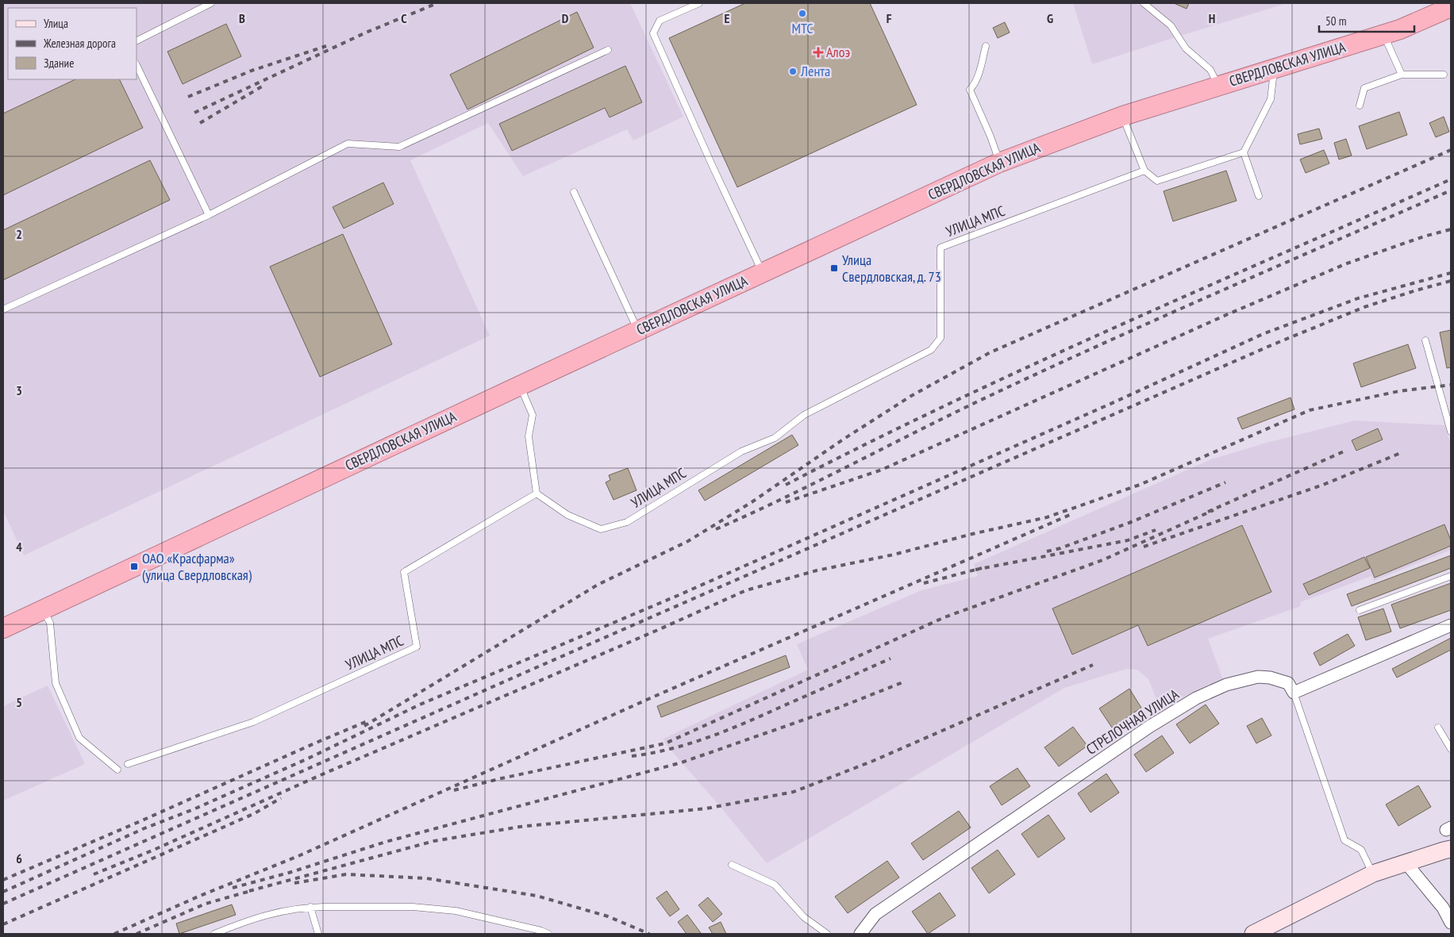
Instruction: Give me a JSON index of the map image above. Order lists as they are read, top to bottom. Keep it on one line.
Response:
{"streets":{"highway":["СВЕРДЛОВСКАЯ УЛИЦА"],"street":["СТРЕЛОЧНАЯ УЛИЦА"],"lane":["УЛИЦА МПС"]},"places":{"other":["МТС","Лента"],"health":["Алоэ"],"transit":["Улица Свердловская, д. 73","ОАО «Красфарма» (улица Свердловская)"]},"legend":["Улица","Железная дорога","Здание"],"scale_bar":"50 m","grid":{"columns":["B","C","D","E","F","G","H"],"rows":["2","3","4","5","6"]}}
